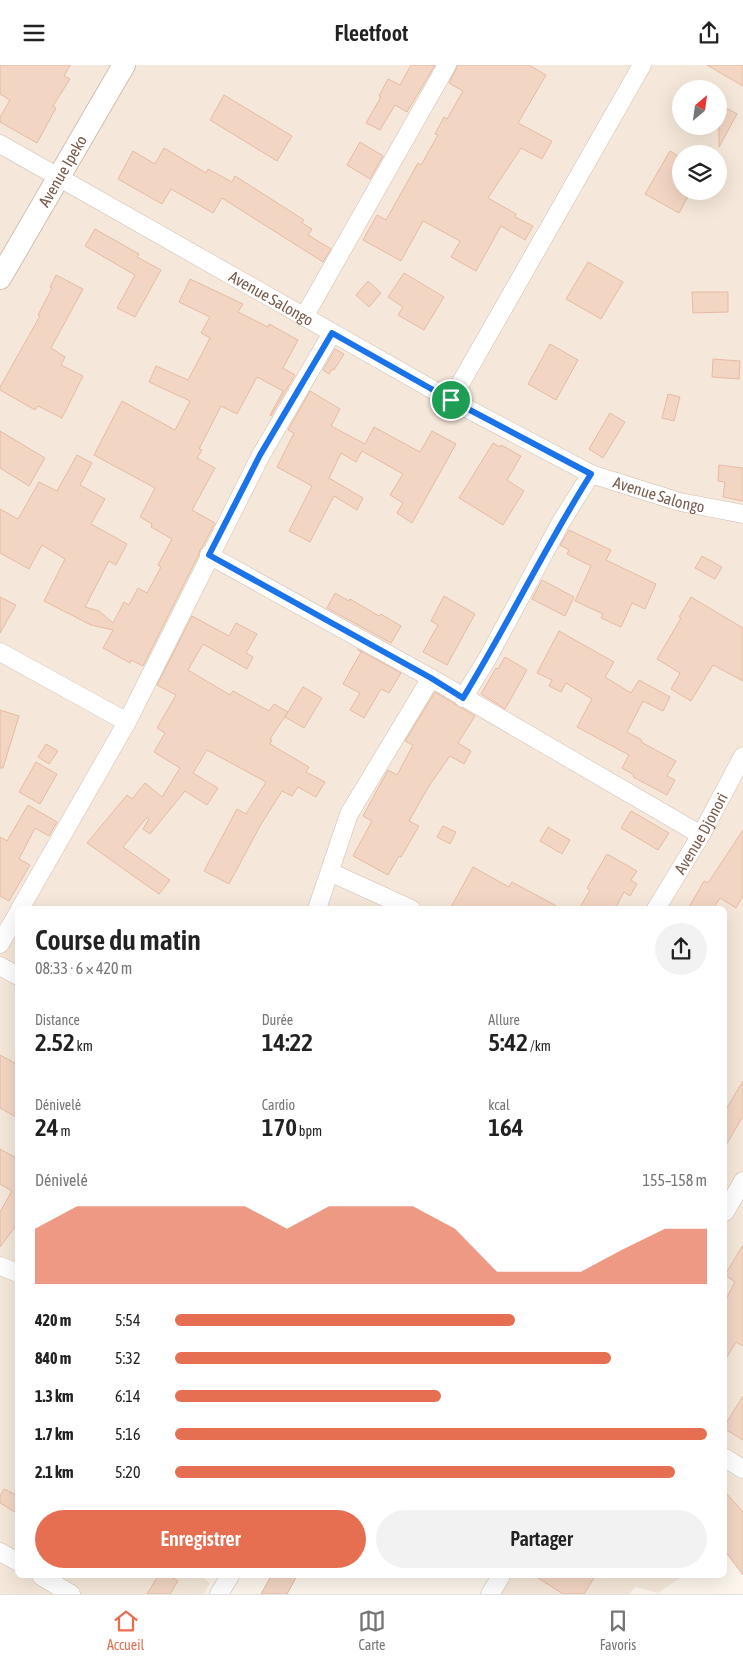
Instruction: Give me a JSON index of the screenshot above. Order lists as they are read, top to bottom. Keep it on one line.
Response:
{"streets":{"street":["Avenue Ipeko","Avenue Salongo","Avenue Djonori"]},"crossings":[["Avenue Ipeko","Avenue Salongo"]],"north":"top right","page":{"header":"Fleetfoot","heading":["Course du matin","08:33 · 6 × 420 m"],"stats":[["Distance","2.52 km"],["Durée","14:22"],["Allure","5:42 /km"],["Dénivelé","24 m"],["Cardio","170 bpm"],["kcal","164"]],"chart":["Dénivelé","155–158 m"],"list":[{"name":"420 m","note":"5:54"},{"name":"840 m","note":"5:32"},{"name":"1.3 km","note":"6:14"},{"name":"1.7 km","note":"5:16"},{"name":"2.1 km","note":"5:20"}],"buttons":["Enregistrer","Partager"],"tabs":["Accueil","Carte","Favoris"]}}
